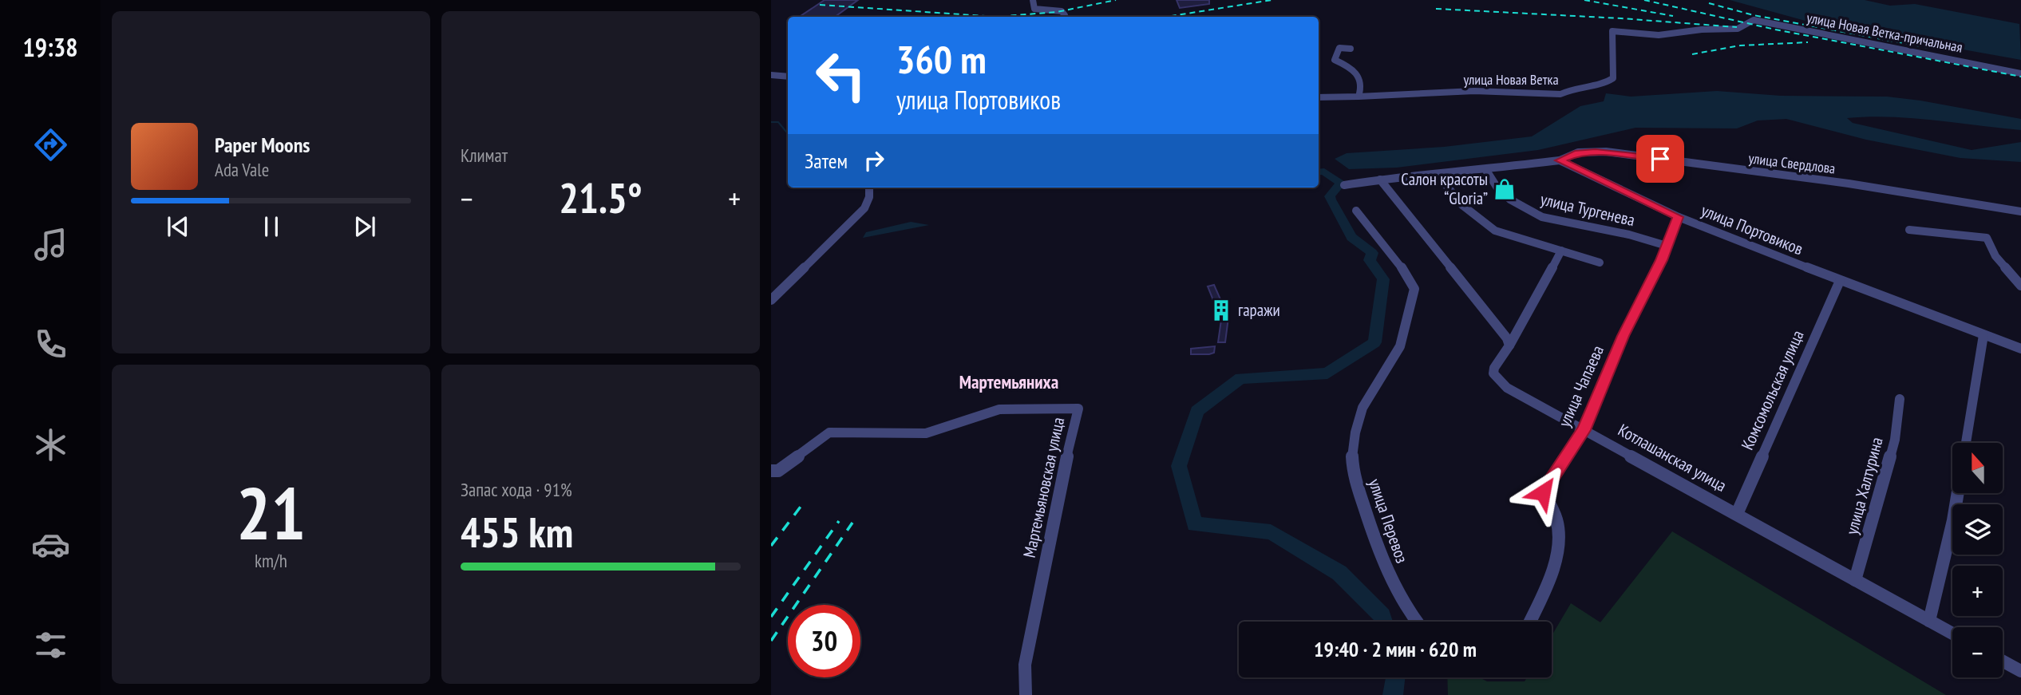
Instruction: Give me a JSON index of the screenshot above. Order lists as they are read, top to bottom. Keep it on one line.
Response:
{"streets":{"street":["улица Новая Ветка-причальная","улица Новая Ветка","улица Свердлова","улица Тургенева","улица Портовиков","улица Чапаева","Комсомольская улица","Котлашанская улица","улица Халтурина","Мартемьяновская улица","улица Перевоз"]},"crossings":[["улица Новая Ветка-причальная","улица Новая Ветка"],["улица Свердлова","улица Портовиков"],["улица Тургенева","улица Чапаева"],["улица Портовиков","улица Чапаева"],["улица Портовиков","Комсомольская улица"],["улица Чапаева","Котлашанская улица"],["Комсомольская улица","Котлашанская улица"],["Котлашанская улица","улица Халтурина"]],"districts":["Мартемьяниха"],"places":{"shop":["Салон красоты “Gloria”"],"building":["гаражи"]},"north":"top","page":{"tabs":"19:38","tile":["Климат",["21","km/h"],["Запас хода · 91%","455 km"]],"turn":["360 m","улица Портовиков"],"song":["Paper Moons","Ada Vale"],"then":"Затем","heat":["−","21.5°","+"],"map_buttons":["+","−"],"limit":"30","trip":"19:40 · 2 мин · 620 m"}}
